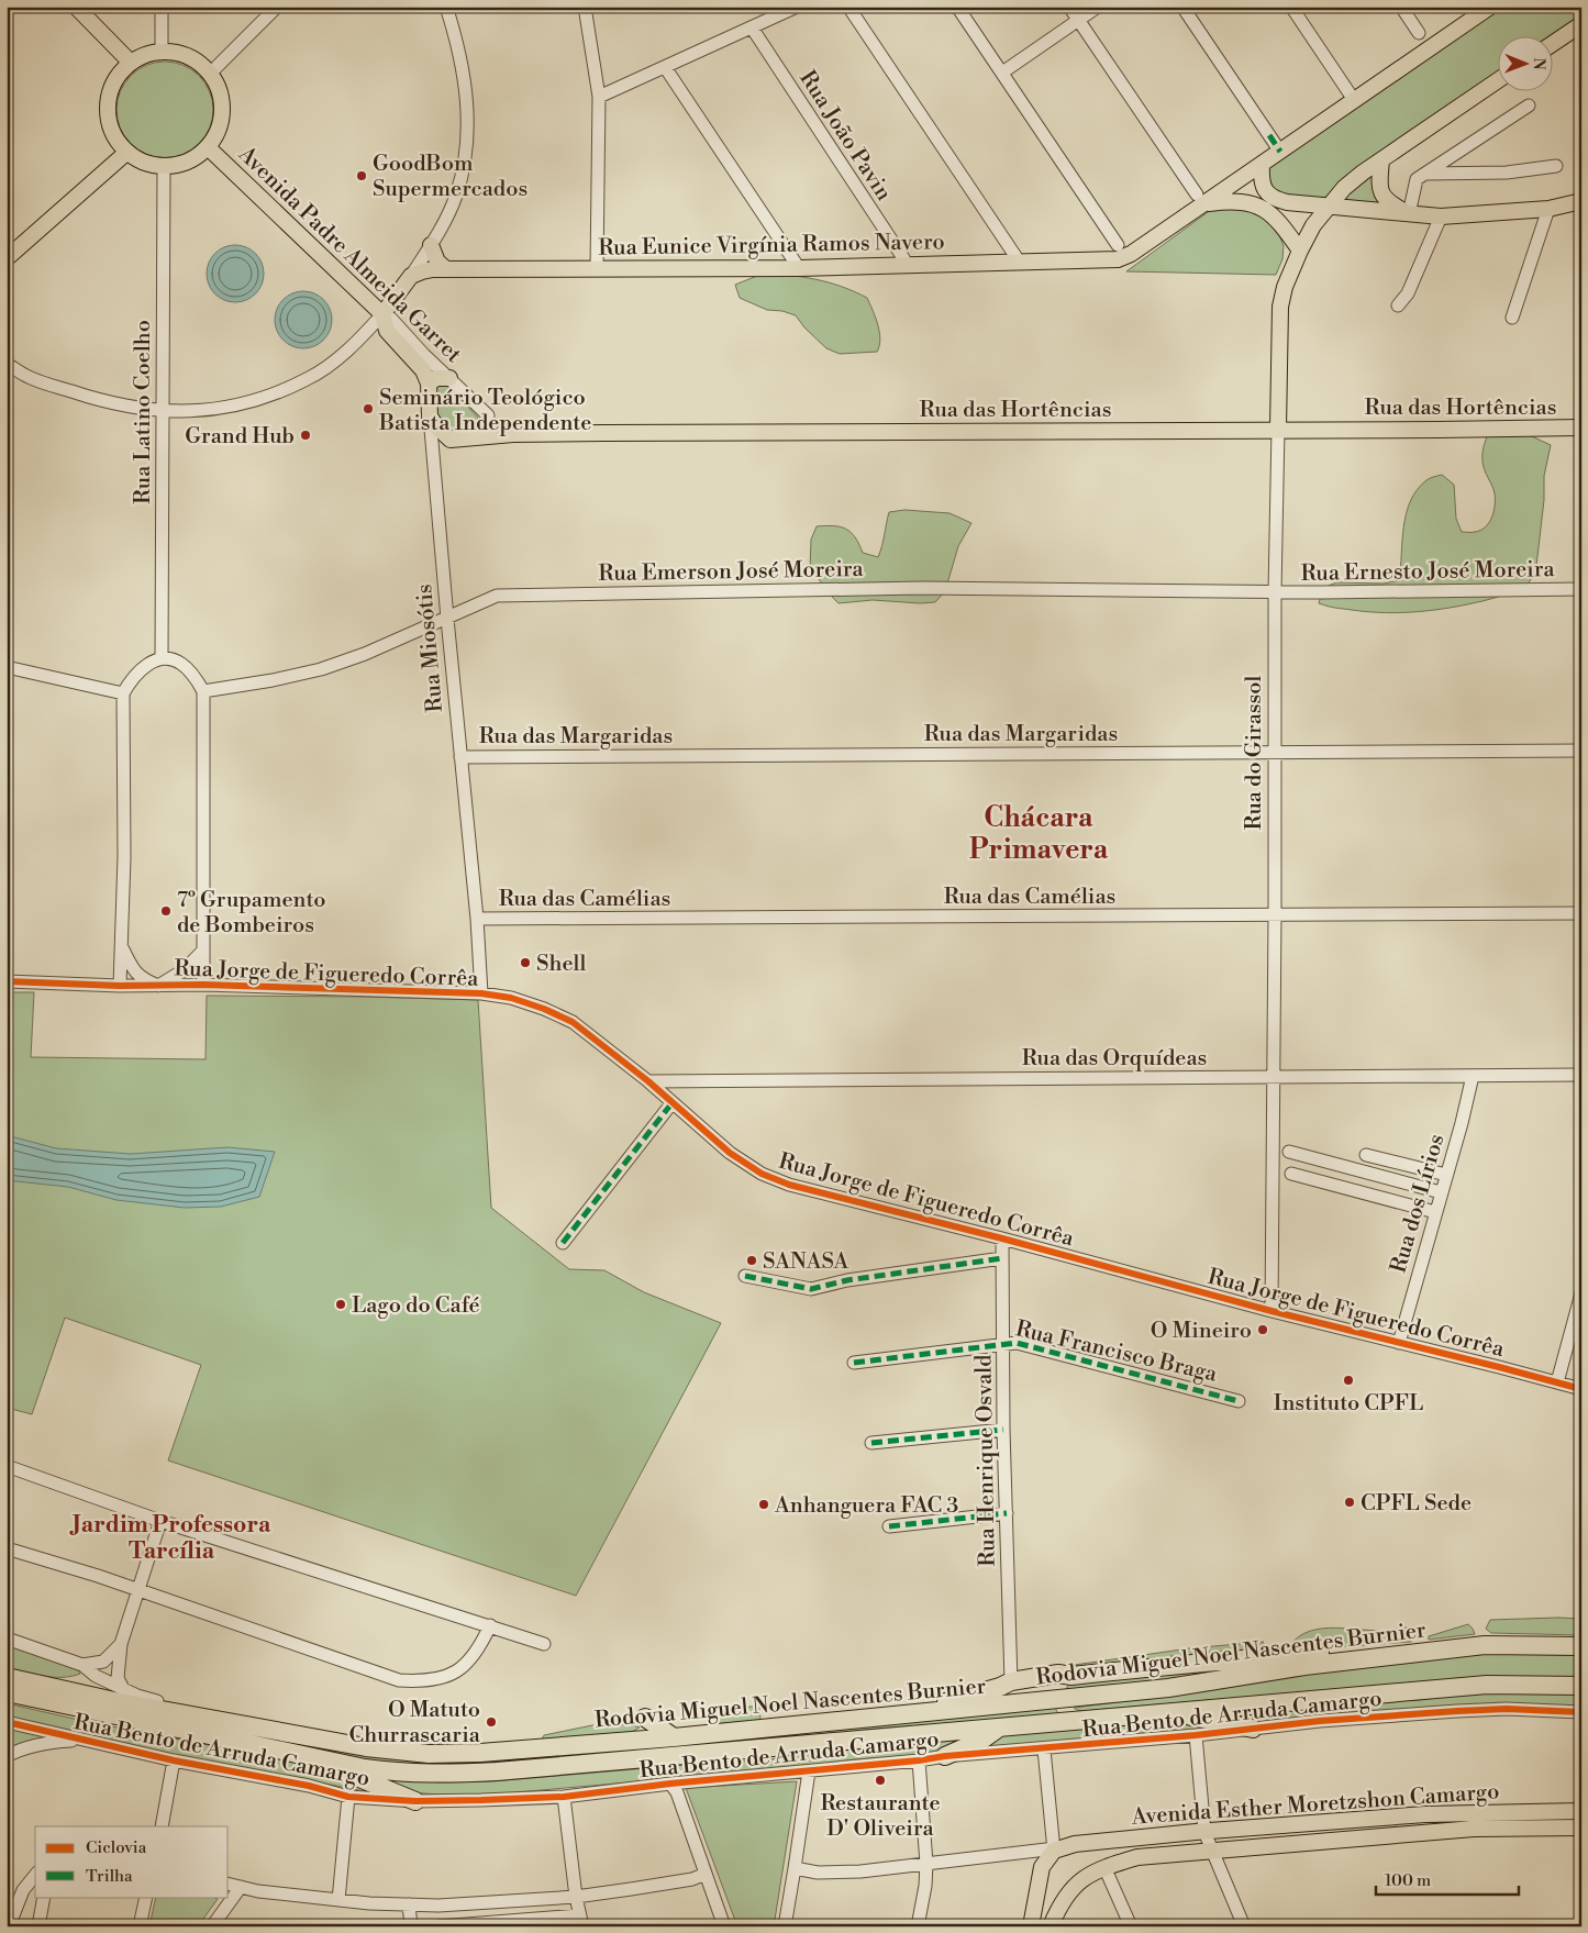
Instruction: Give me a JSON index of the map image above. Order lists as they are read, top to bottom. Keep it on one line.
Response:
{"streets":{"highway":["Rodovia Miguel Noel Nascentes Burnier"],"main road":["Rua Eunice Virgínia Ramos Navero","Avenida Padre Almeida Garret","Rua das Hortências","Rua Miosótis","Rua do Girassol","Avenida Esther Moretzshon Camargo"],"street":["Rua João Pavin","Rua Latino Coelho","Rua Emerson José Moreira","Rua Ernesto José Moreira","Rua das Margaridas","Rua das Camélias","Rua Jorge de Figueredo Corrêa","Rua das Orquídeas","Rua dos Lírios","Rua Francisco Braga","Rua Henrique Osvald","Rua Bento de Arruda Camargo"]},"crossings":[["Rua João Pavin","Rua Eunice Virgínia Ramos Navero"],["Avenida Padre Almeida Garret","Rua das Hortências"],["Avenida Padre Almeida Garret","Rua Latino Coelho"],["Avenida Padre Almeida Garret","Rua Miosótis"],["Rua das Hortências","Rua Miosótis"],["Rua das Hortências","Rua do Girassol"],["Rua Emerson José Moreira","Rua Ernesto José Moreira"],["Rua Emerson José Moreira","Rua Miosótis"],["Rua Emerson José Moreira","Rua do Girassol"],["Rua Ernesto José Moreira","Rua do Girassol"],["Rua Miosótis","Rua das Margaridas"],["Rua Miosótis","Rua das Camélias"],["Rua Miosótis","Rua Jorge de Figueredo Corrêa"],["Rua das Margaridas","Rua do Girassol"],["Rua do Girassol","Rua das Camélias"],["Rua do Girassol","Rua Jorge de Figueredo Corrêa"],["Rua do Girassol","Rua das Orquídeas"],["Rua Jorge de Figueredo Corrêa","Rua das Orquídeas"],["Rua Jorge de Figueredo Corrêa","Rua dos Lírios"],["Rua Jorge de Figueredo Corrêa","Rua Henrique Osvald"],["Rua das Orquídeas","Rua dos Lírios"],["Rua Francisco Braga","Rua Henrique Osvald"]],"districts":["Chácara Primavera","Jardim Professora Tarcília"],"places":["GoodBom Supermercados","Seminário Teológico Batista Independente","Grand Hub","7º Grupamento de Bombeiros","Shell","SANASA","Lago do Café","O Mineiro","Instituto CPFL","CPFL Sede","Anhanguera FAC 3","O Matuto Churrascaria","Restaurante D' Oliveira"],"legend":["Ciclovia","Trilha"],"scale_bar":"100 m","north":"right"}
